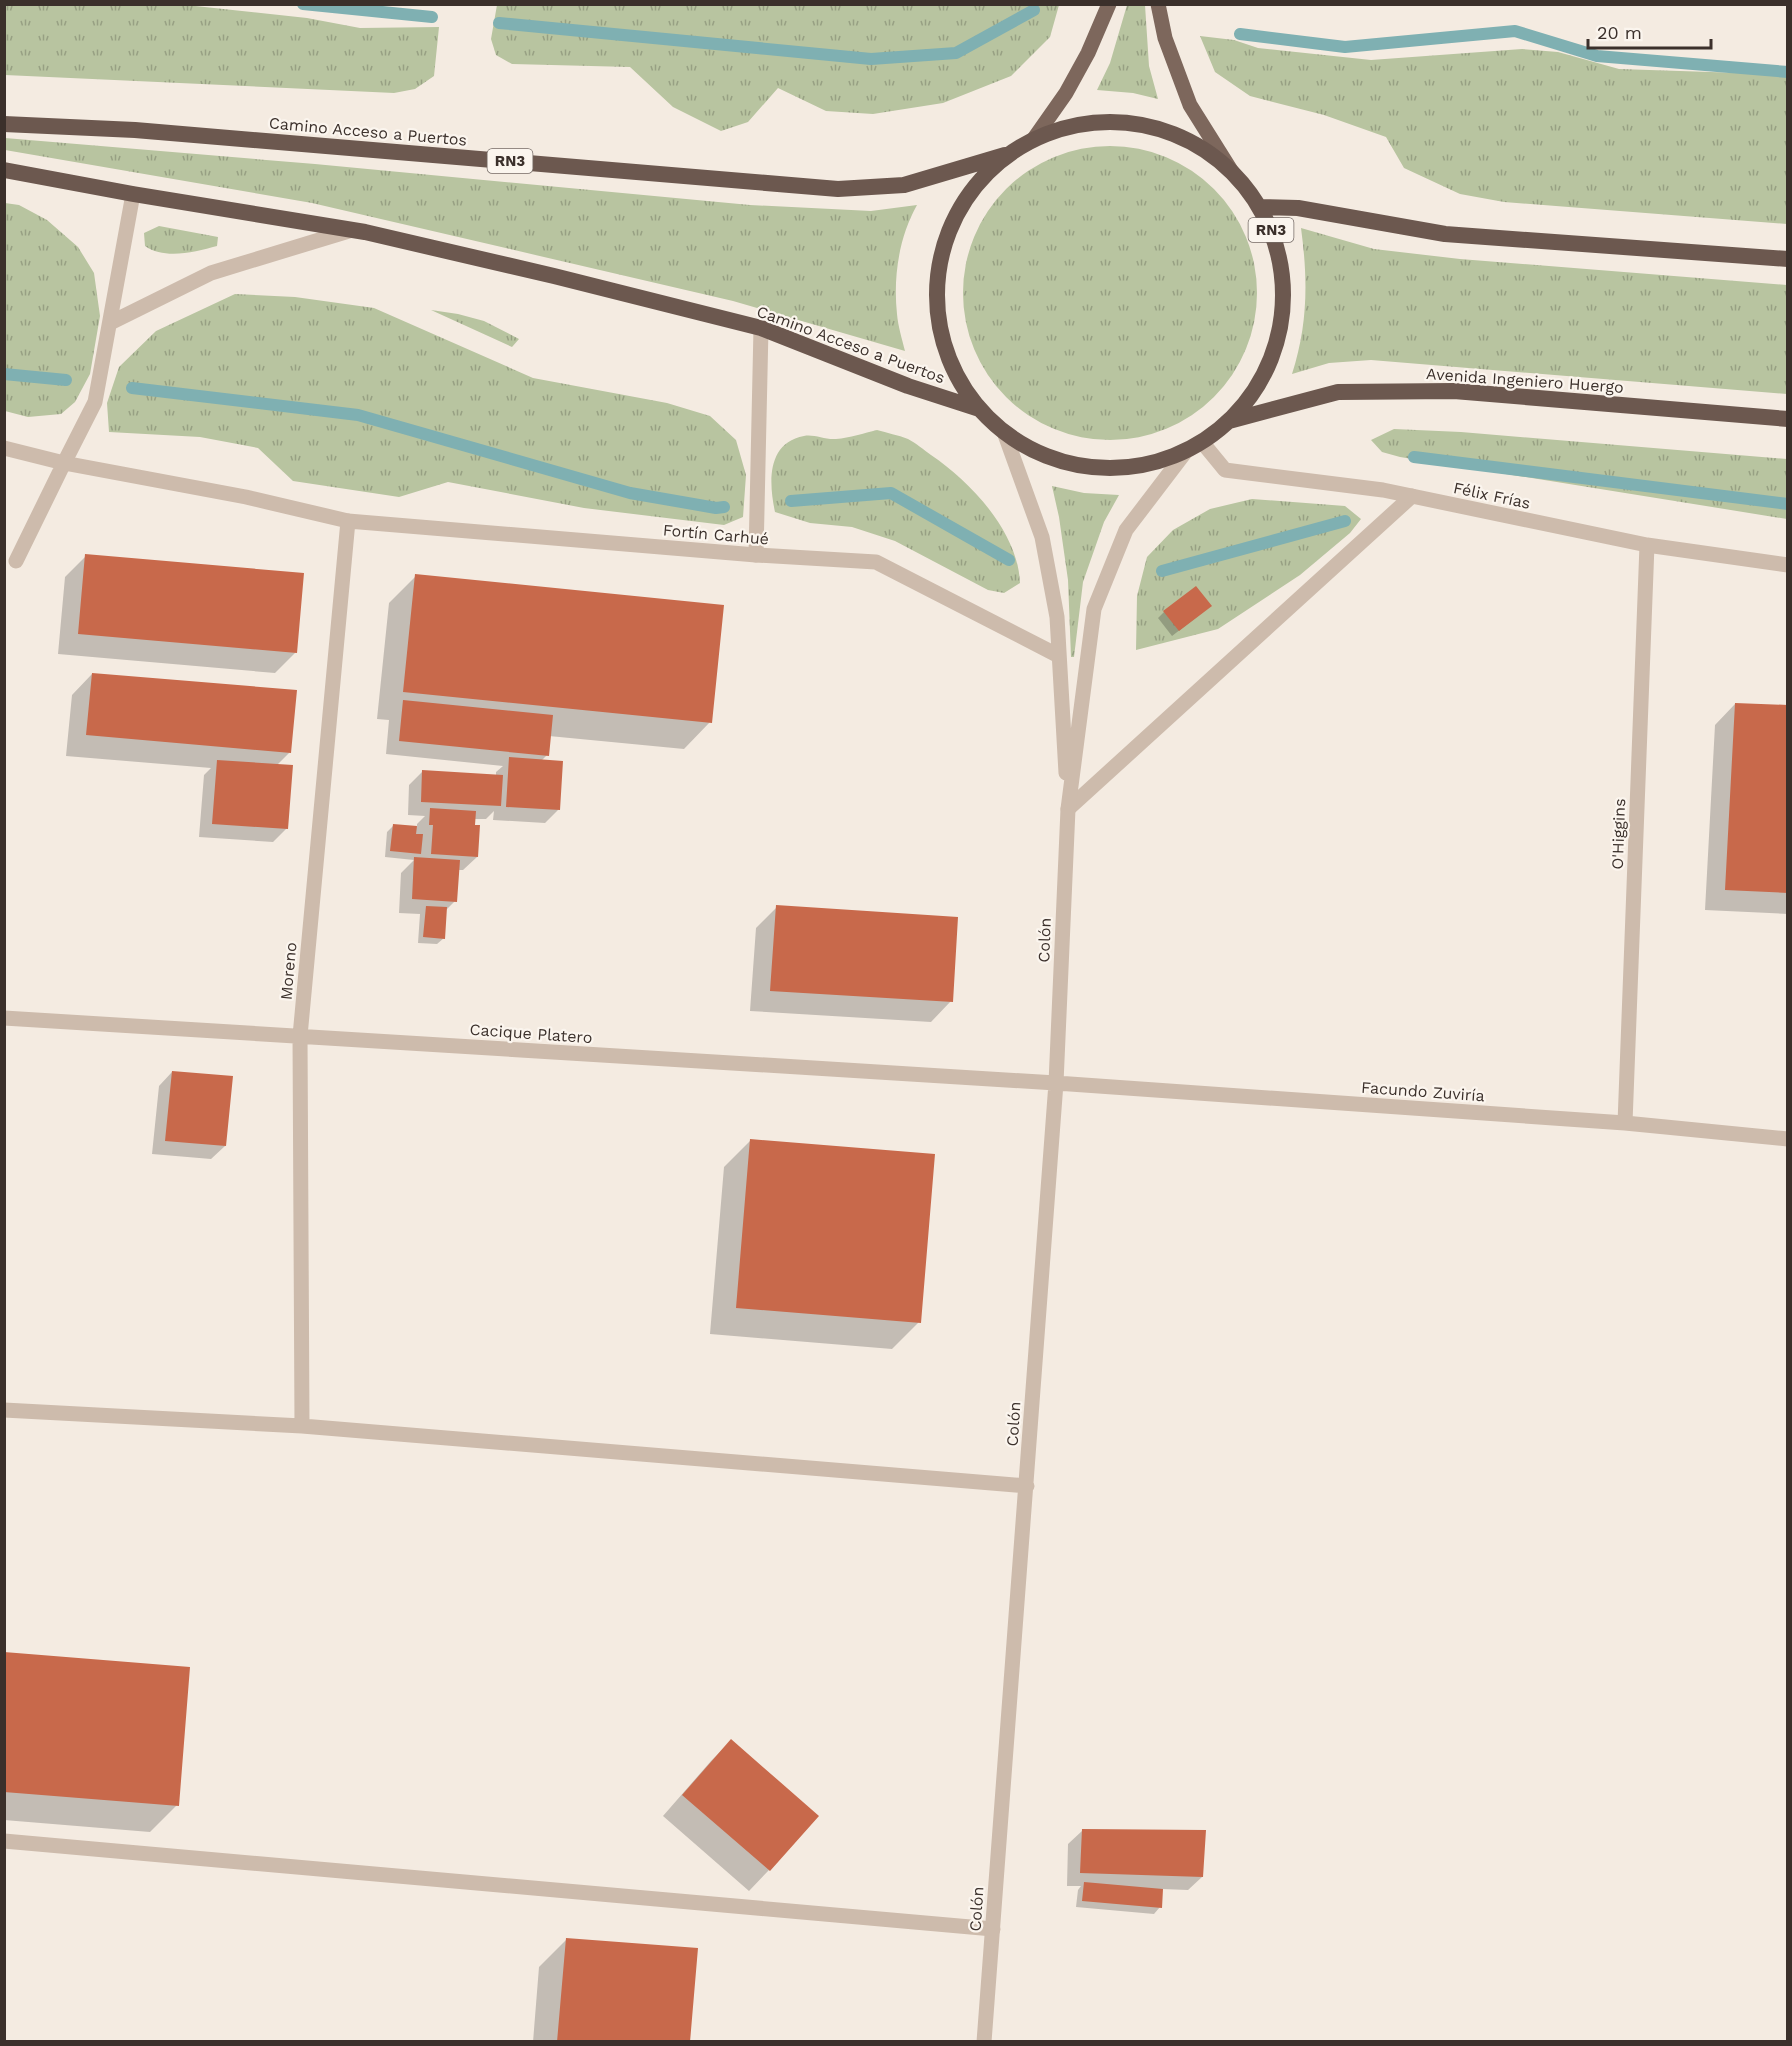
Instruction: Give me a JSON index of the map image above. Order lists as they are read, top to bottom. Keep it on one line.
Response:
{"streets":{"highway":["Camino Acceso a Puertos","RN3","Avenida Ingeniero Huergo"],"street":["Félix Frías","Fortín Carhué","O'Higgins","Colón","Moreno","Cacique Platero","Facundo Zuviría"]},"crossings":[["Camino Acceso a Puertos","RN3"],["RN3","Avenida Ingeniero Huergo"],["RN3","Félix Frías"],["RN3","Colón"],["Félix Frías","O'Higgins"],["Félix Frías","Colón"],["Fortín Carhué","Colón"],["Fortín Carhué","Moreno"],["O'Higgins","Facundo Zuviría"],["Colón","Cacique Platero"],["Colón","Facundo Zuviría"],["Moreno","Cacique Platero"],["Cacique Platero","Facundo Zuviría"]],"scale_bar":"20 m"}
